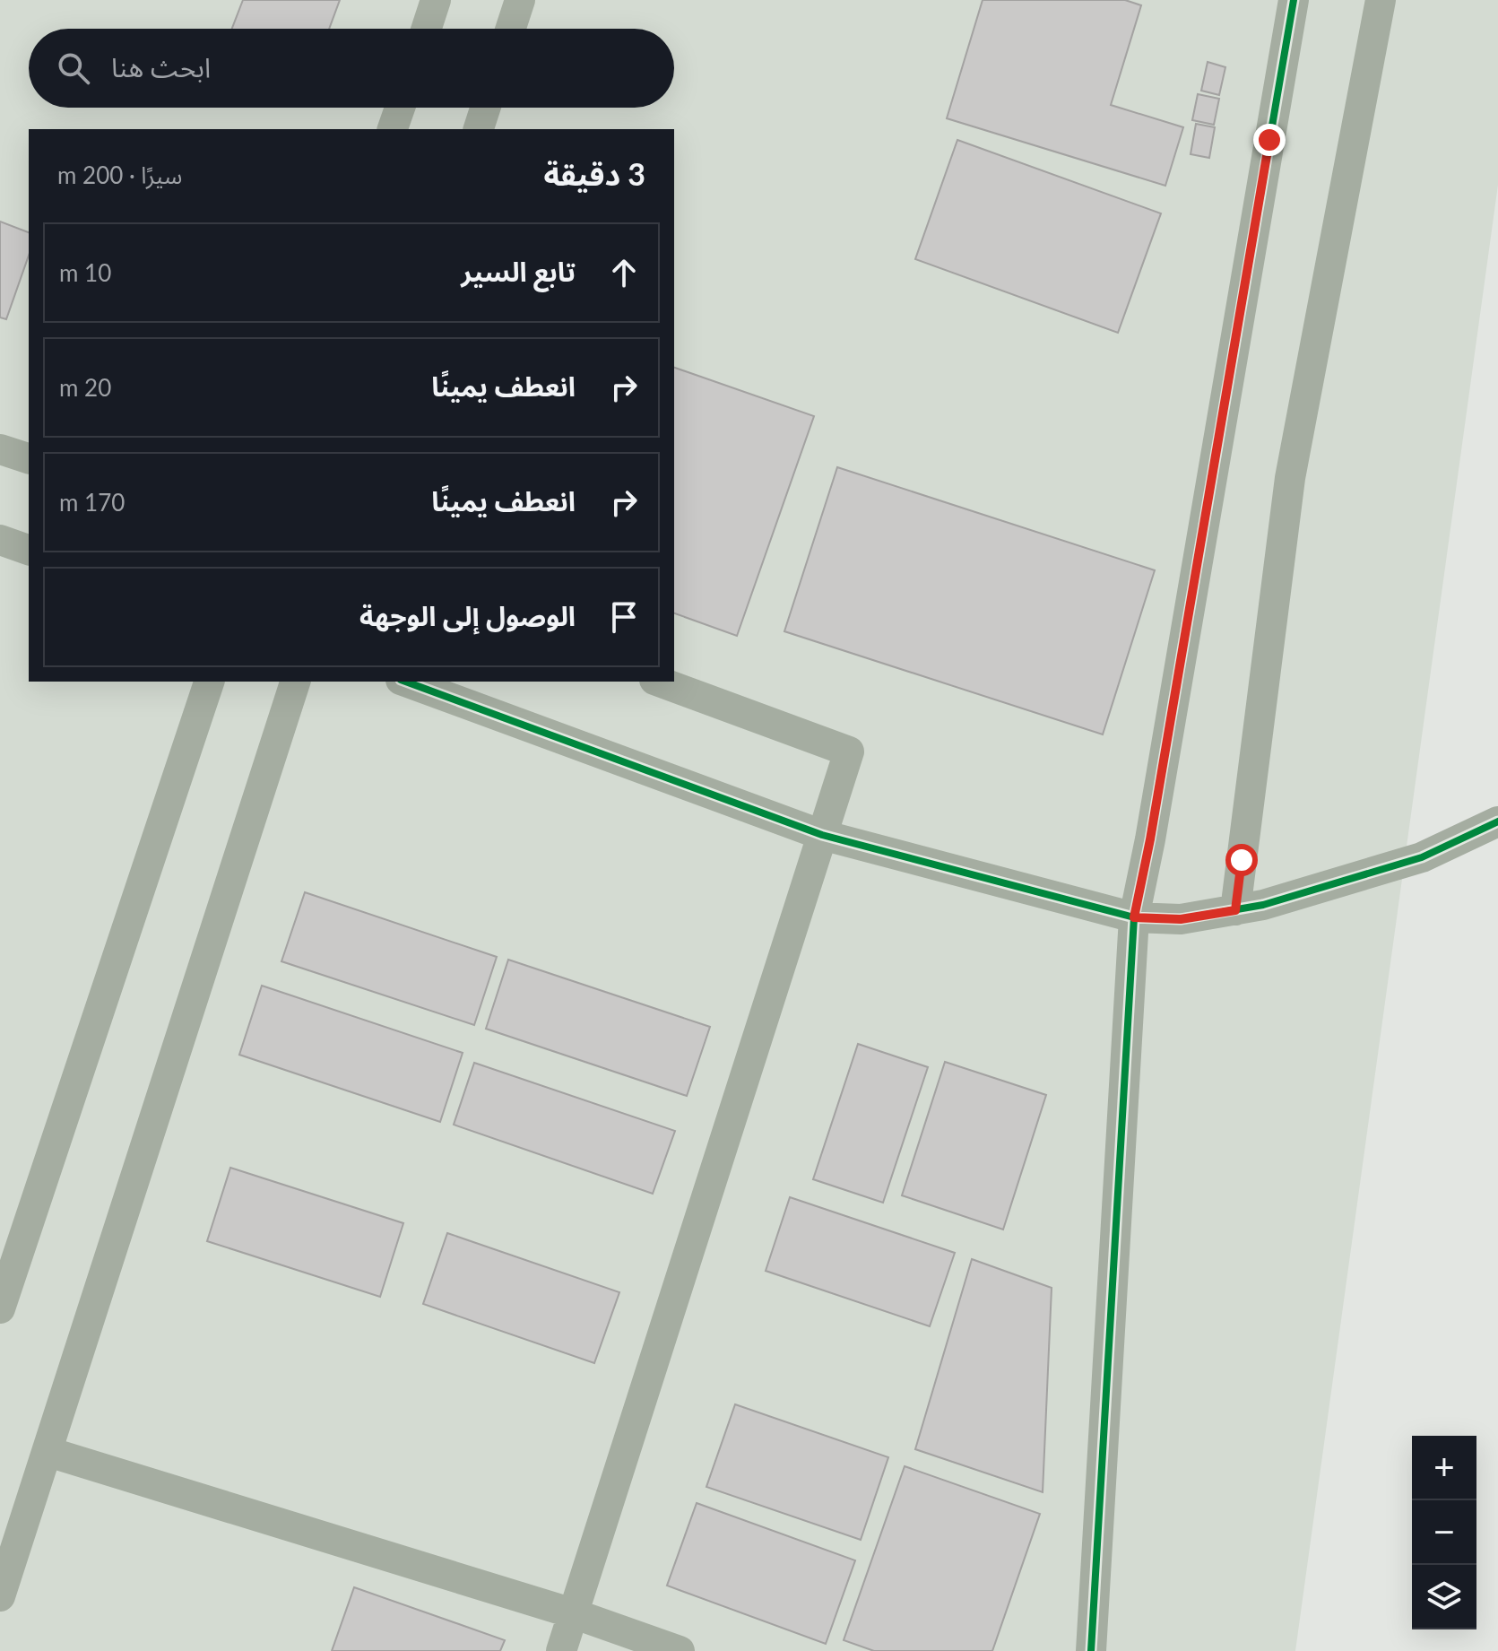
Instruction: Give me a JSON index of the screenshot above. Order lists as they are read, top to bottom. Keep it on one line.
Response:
{"page":{"search":"ابحث هنا","heading":["3 دقيقة","سيرًا · 200 m"],"list":[["تابع السير","10 m"],["انعطف يمينًا","20 m"],["انعطف يمينًا","170 m"],"الوصول إلى الوجهة"],"map_buttons":["+","−"]}}
